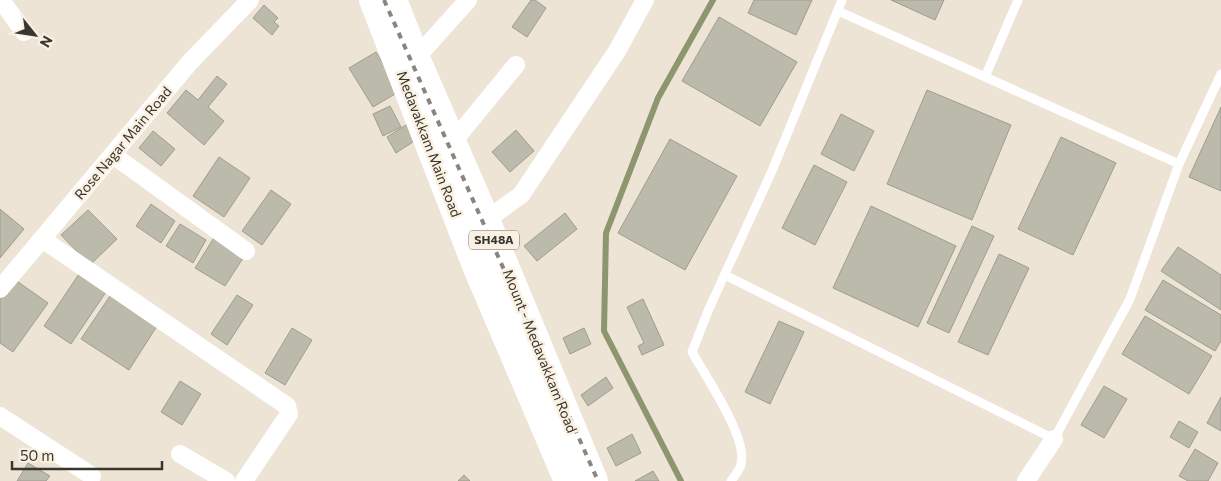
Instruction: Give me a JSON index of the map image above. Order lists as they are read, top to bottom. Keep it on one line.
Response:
{"streets":{"main road":["Medavakkam Main Road","SH48A","Mount - Medavakkam Road"],"street":["Rose Nagar Main Road"]},"scale_bar":"50 m","north":"bottom right"}
